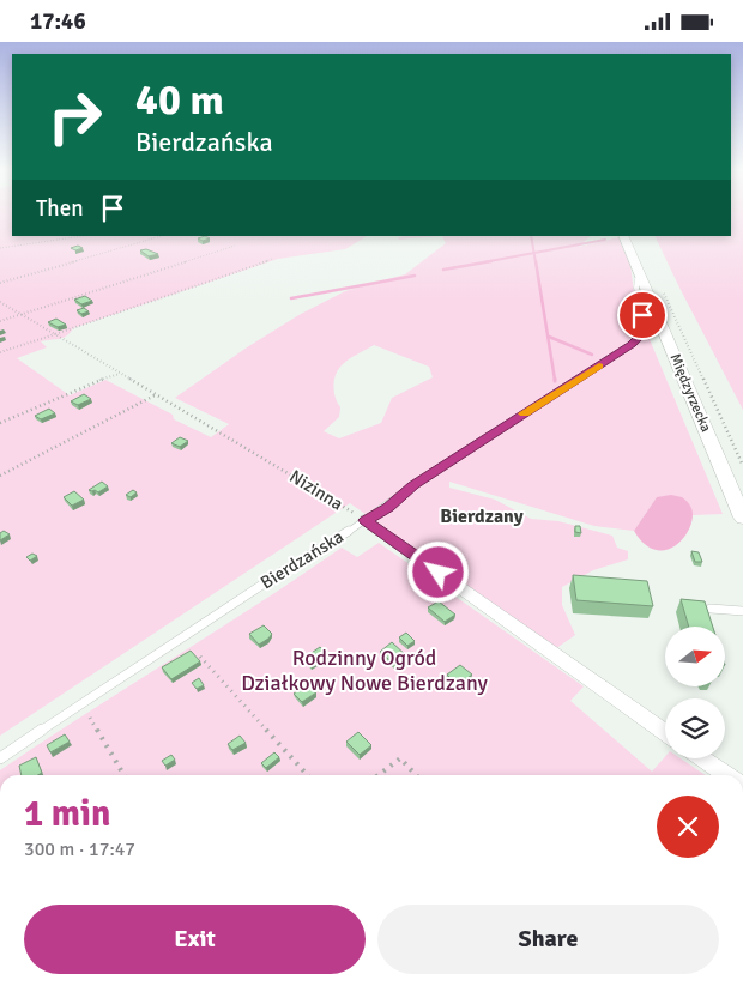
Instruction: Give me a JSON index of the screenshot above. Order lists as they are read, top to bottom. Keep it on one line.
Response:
{"streets":{"street":["Międzyrzecka"],"lane":["Bierdzańska"],"path":["Nizinna"]},"crossings":[["Międzyrzecka","Bierdzańska"],["Nizinna","Bierdzańska"]],"districts":["Bierdzany"],"parks":["Rodzinny Ogród Działkowy Nowe Bierdzany"],"north":"right","page":{"status":"17:46","turn":["40 m","Bierdzańska"],"then":"Then","heading":["1 min","300 m · 17:47"],"buttons":["Exit","Share"]}}
